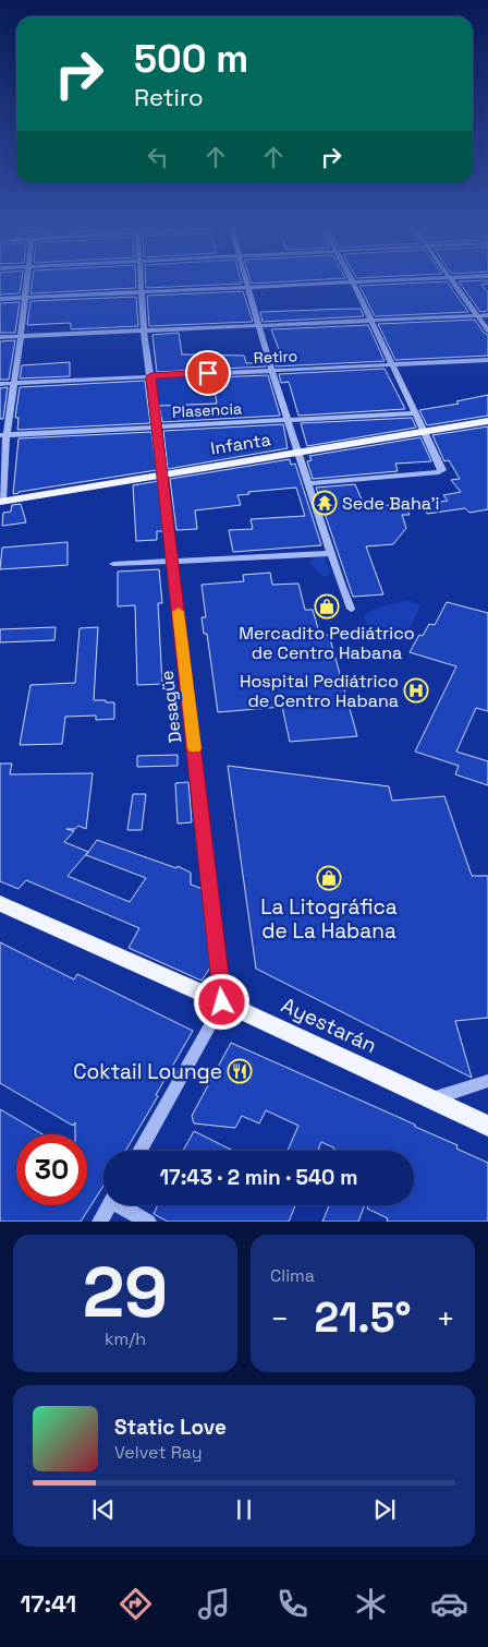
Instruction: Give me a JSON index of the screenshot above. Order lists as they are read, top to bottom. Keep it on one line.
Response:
{"streets":{"main road":["Infanta","Ayestarán"],"street":["Retiro","Plasencia","Desagüe"]},"crossings":[["Retiro","Desagüe"],["Plasencia","Desagüe"],["Infanta","Desagüe"],["Desagüe","Ayestarán"]],"places":{"temple":["Sede Baha’i"],"shop":["Mercadito Pediátrico de Centro Habana","La Litográfica de La Habana"],"hospital":["Hospital Pediátrico de Centro Habana"],"restaurant":["Coktail Lounge"]},"page":{"turn":["500 m","Retiro"],"limit":"30","trip":"17:43 · 2 min · 540 m","tile":[["29","km/h"],"Clima"],"heat":["−","21.5°","+"],"song":["Static Love","Velvet Ray"],"tabs":"17:41"}}
